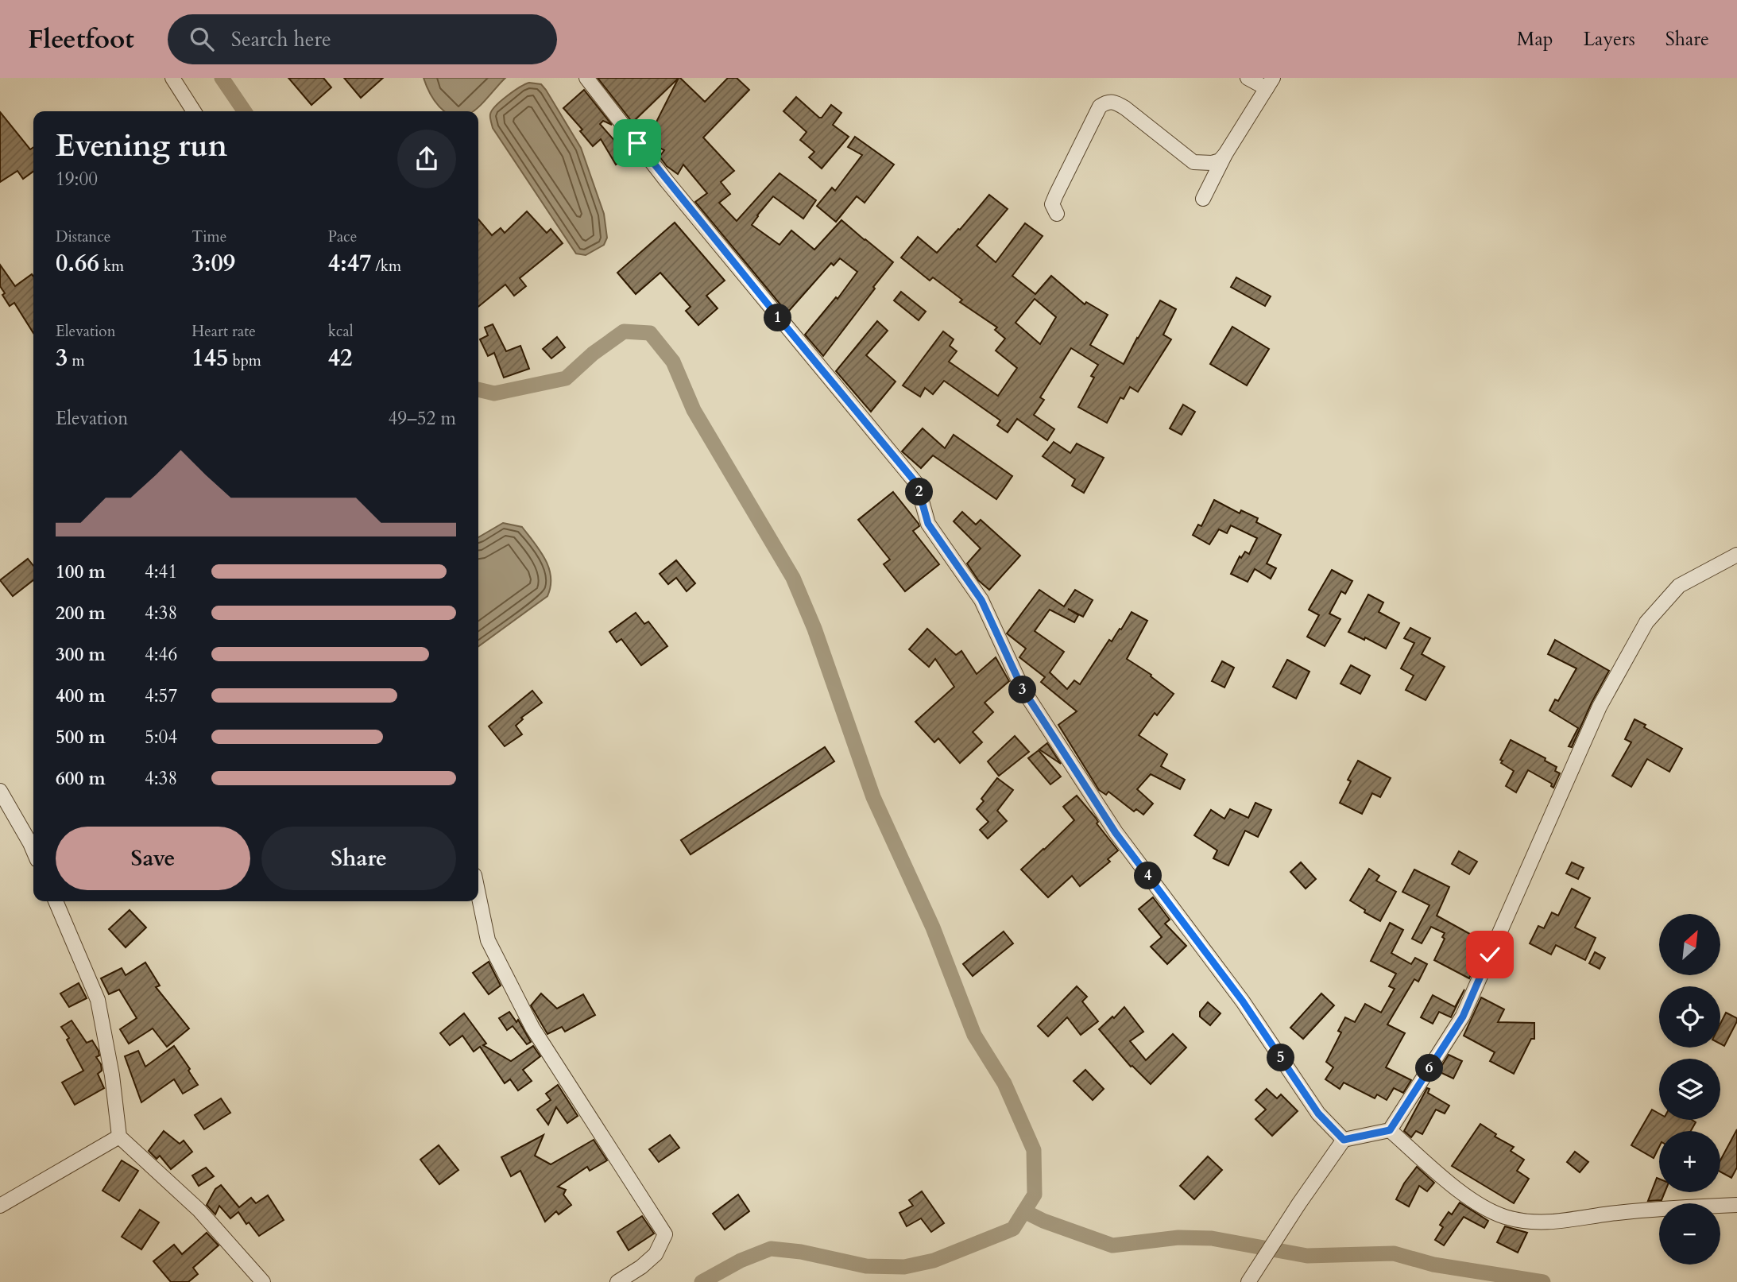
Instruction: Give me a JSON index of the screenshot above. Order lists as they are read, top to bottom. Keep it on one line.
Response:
{"north":"top right","page":{"header":"Fleetfoot","search":"Search here","nav":["Map","Layers","Share"],"heading":["Evening run","19:00"],"stats":[["Distance","0.66 km"],["Time","3:09"],["Pace","4:47 /km"],["Elevation","3 m"],["Heart rate","145 bpm"],["kcal","42"]],"pins":["1","2","3","4","5","6"],"chart":["Elevation","49–52 m"],"list":[{"name":"100 m","note":"4:41"},{"name":"200 m","note":"4:38"},{"name":"300 m","note":"4:46"},{"name":"400 m","note":"4:57"},{"name":"500 m","note":"5:04"},{"name":"600 m","note":"4:38"}],"buttons":["Save","Share"],"map_buttons":["+","−"]}}
